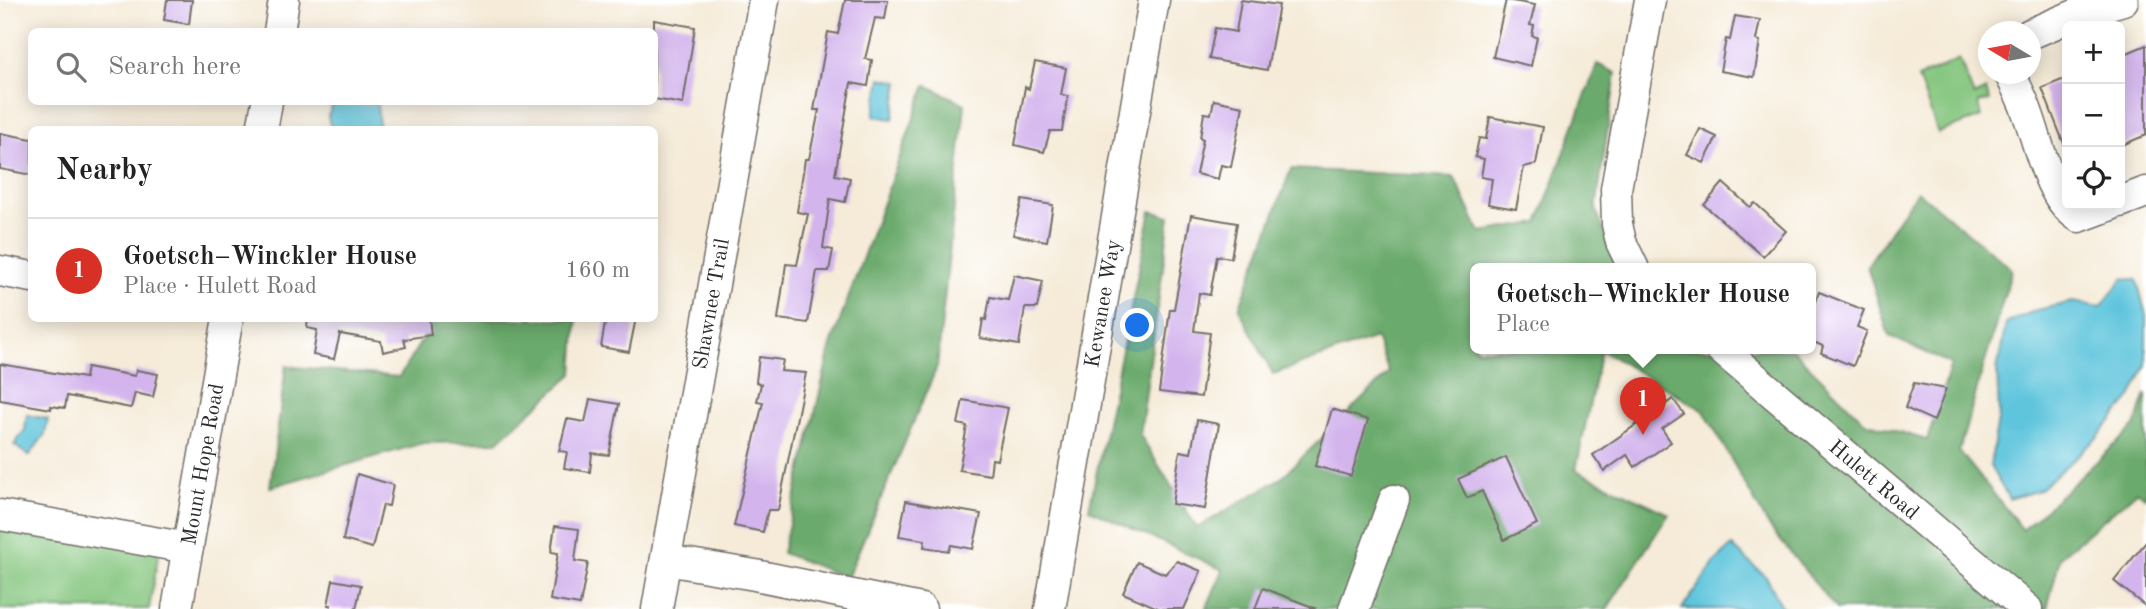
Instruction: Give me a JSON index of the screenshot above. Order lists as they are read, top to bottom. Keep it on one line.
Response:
{"streets":{"street":["Kewanee Way","Shawnee Trail","Mount Hope Road","Hulett Road"]},"north":"left","page":{"map_buttons":["+","−"],"search":"Search here","heading":"Nearby","list":[{"mark":"1","name":"Goetsch–Winckler House","note":"Place · Hulett Road","value":"160 m"}],"popup":["Goetsch–Winckler House","Place"],"pins":"1"}}
